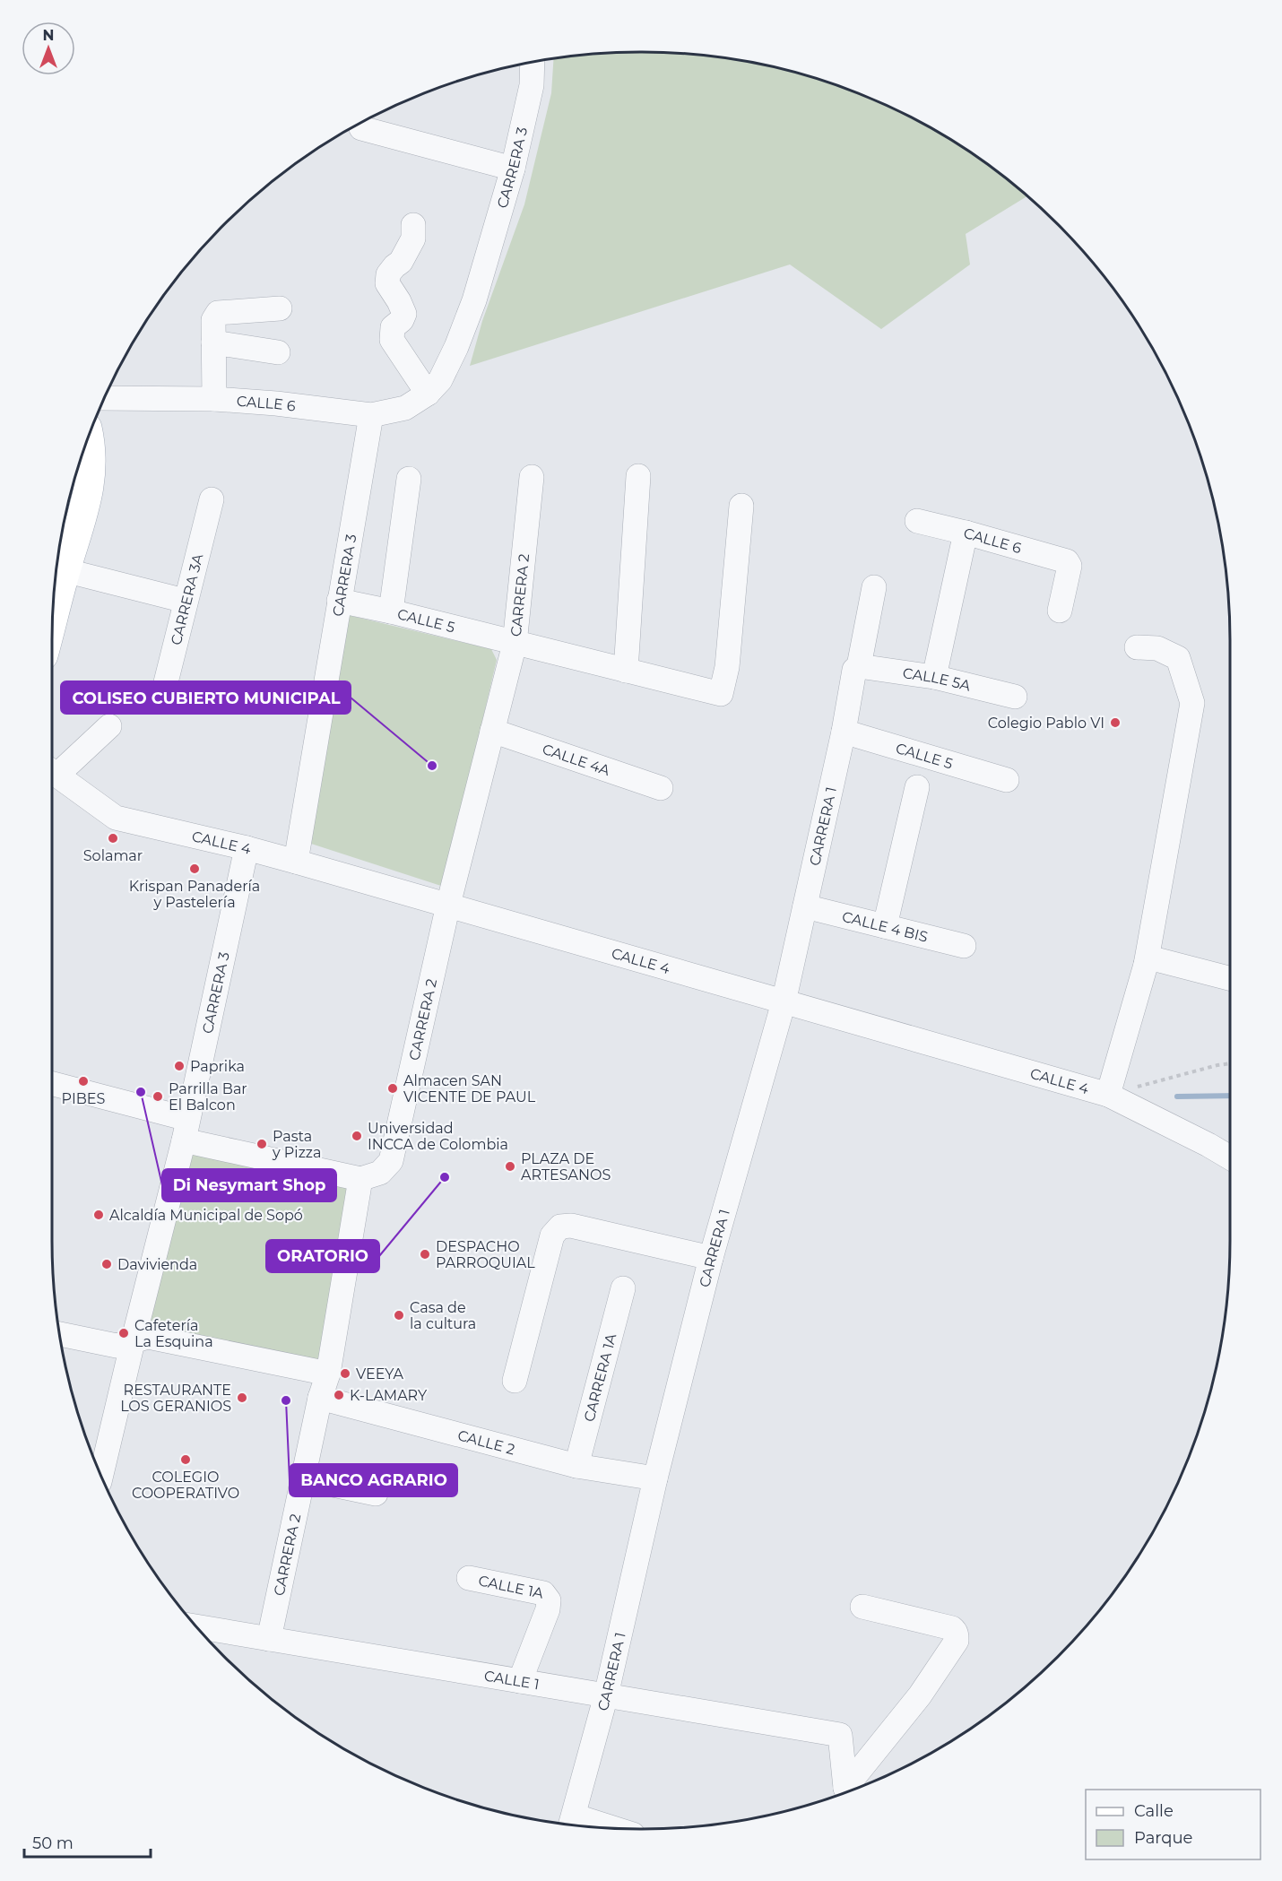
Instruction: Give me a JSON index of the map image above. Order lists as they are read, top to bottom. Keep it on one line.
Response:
{"streets":{"street":["CARRERA 3","CALLE 6","CARRERA 2","CARRERA 3A","CALLE 5","CALLE 5A","CALLE 4A","CARRERA 1","CALLE 4","CALLE 4 BIS","CARRERA 1A","CALLE 2","CALLE 1A","CALLE 1"]},"crossings":[["CARRERA 3","CALLE 6"],["CARRERA 3","CALLE 5"],["CARRERA 3","CALLE 4"],["CARRERA 2","CALLE 5"],["CARRERA 2","CALLE 4A"],["CARRERA 2","CALLE 4"],["CARRERA 2","CALLE 2"],["CARRERA 2","CALLE 1"],["CALLE 5","CARRERA 1"],["CALLE 5A","CARRERA 1"],["CARRERA 1","CALLE 4"],["CARRERA 1","CALLE 4 BIS"],["CARRERA 1","CALLE 2"],["CARRERA 1","CALLE 1"],["CARRERA 1A","CALLE 2"],["CALLE 1A","CALLE 1"]],"places":["Colegio Pablo VI","COLISEO CUBIERTO MUNICIPAL","Solamar","Krispan Panadería y Pastelería","Paprika","PIBES","Almacen SAN VICENTE DE PAUL","Di Nesymart Shop","Parrilla Bar El Balcon","Universidad INCCA de Colombia","Pasta y Pizza","PLAZA DE ARTESANOS","ORATORIO","Alcaldía Municipal de Sopó","DESPACHO PARROQUIAL","Davivienda","Casa de la cultura","Cafetería La Esquina","VEEYA","K-LAMARY","RESTAURANTE LOS GERANIOS","BANCO AGRARIO","COLEGIO COOPERATIVO"],"legend":["Calle","Parque"],"scale_bar":"50 m","north":"top"}
